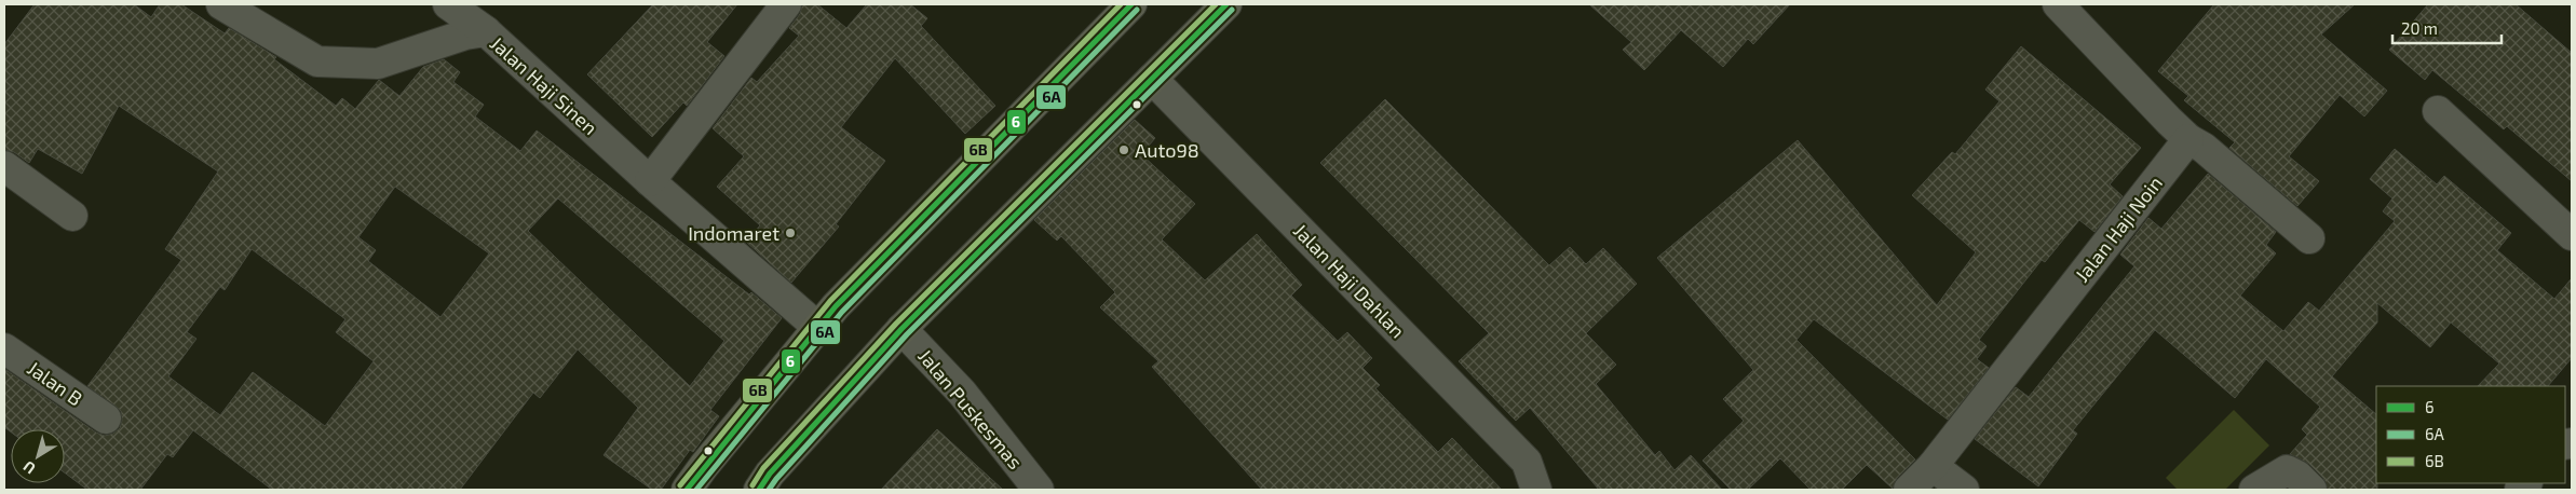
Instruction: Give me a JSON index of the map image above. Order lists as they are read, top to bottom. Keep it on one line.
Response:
{"streets":{"street":["Jalan Haji Sinen","Jalan Haji Noin","Jalan Haji Dahlan","Jalan B","Jalan Puskesmas"]},"places":["Auto98","Indomaret"],"lines":["transit line 6","transit line 6B","transit line 6A"],"legend":["6","6A","6B"],"scale_bar":"20 m","north":"bottom left"}
